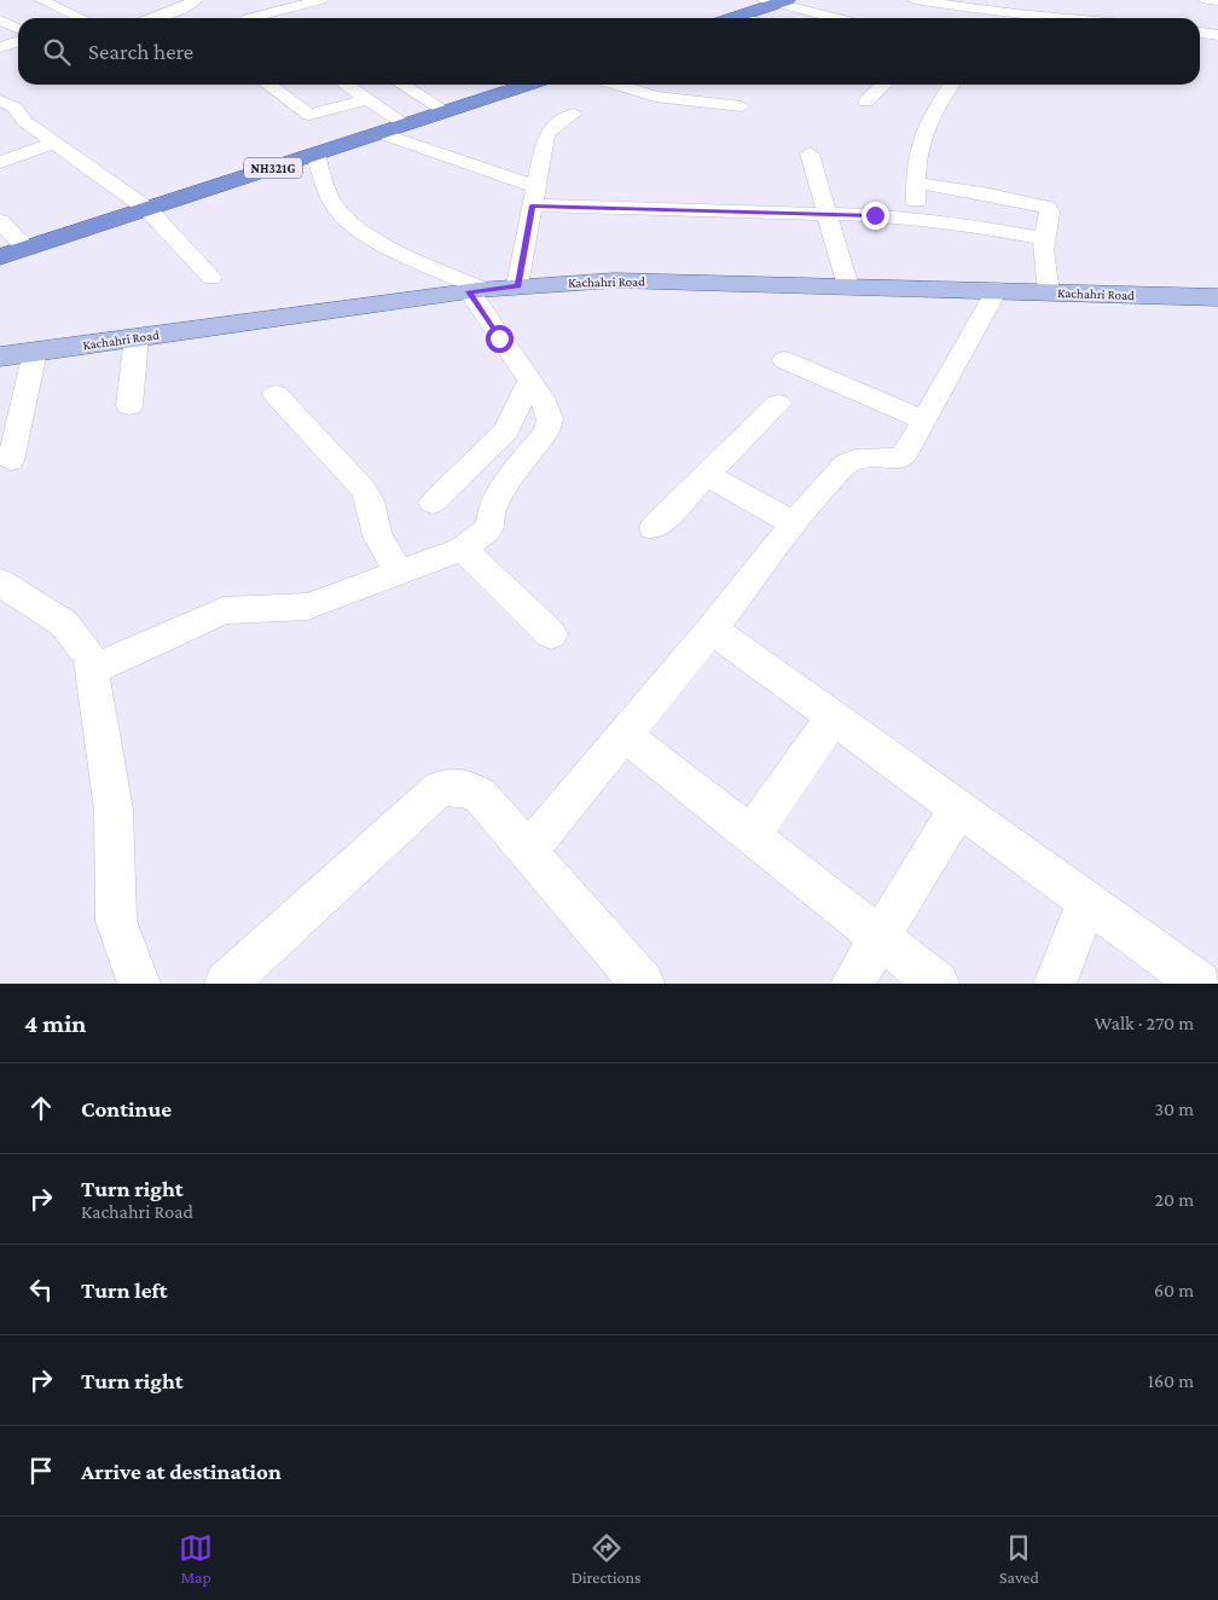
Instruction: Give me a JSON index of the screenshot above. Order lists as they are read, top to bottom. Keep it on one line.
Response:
{"streets":{"highway":["NH321G"],"main road":["Kachahri Road"]},"page":{"search":"Search here","heading":["4 min","Walk · 270 m"],"list":[["Continue","30 m"],["Turn right","Kachahri Road","20 m"],["Turn left","60 m"],["Turn right","160 m"],"Arrive at destination"],"nav":["Map","Directions","Saved"]}}
